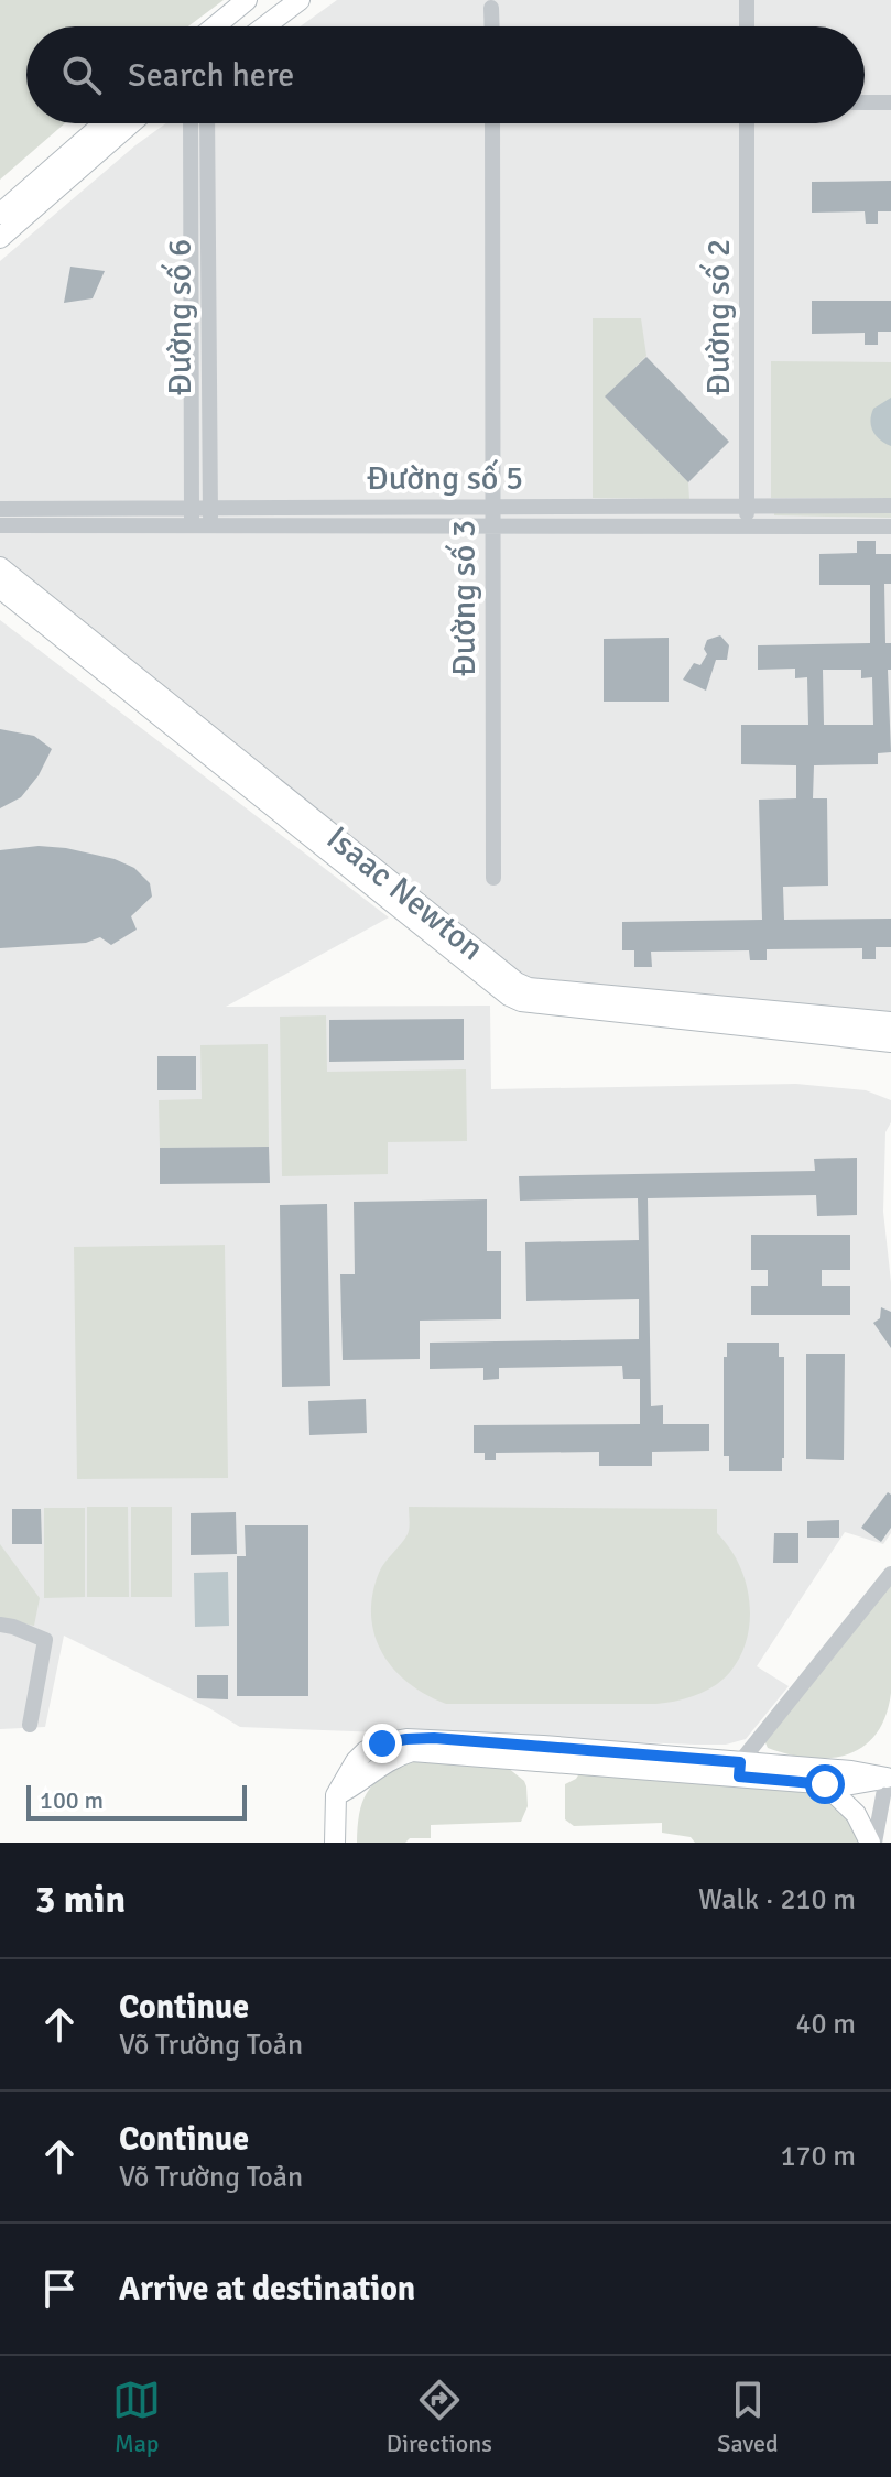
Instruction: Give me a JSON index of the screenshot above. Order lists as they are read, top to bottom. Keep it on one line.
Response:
{"streets":{"street":["Đường số 6","Đường số 2","Đường số 5","Đường số 3","Isaac Newton"]},"crossings":[["Đường số 6","Đường số 5"],["Đường số 2","Đường số 5"],["Đường số 5","Đường số 3"]],"scale_bar":"100 m","page":{"search":"Search here","scale":"100 m","heading":["3 min","Walk · 210 m"],"list":[["Continue","Võ Trường Toản","40 m"],["Continue","Võ Trường Toản","170 m"],"Arrive at destination"],"nav":["Map","Directions","Saved"]}}
